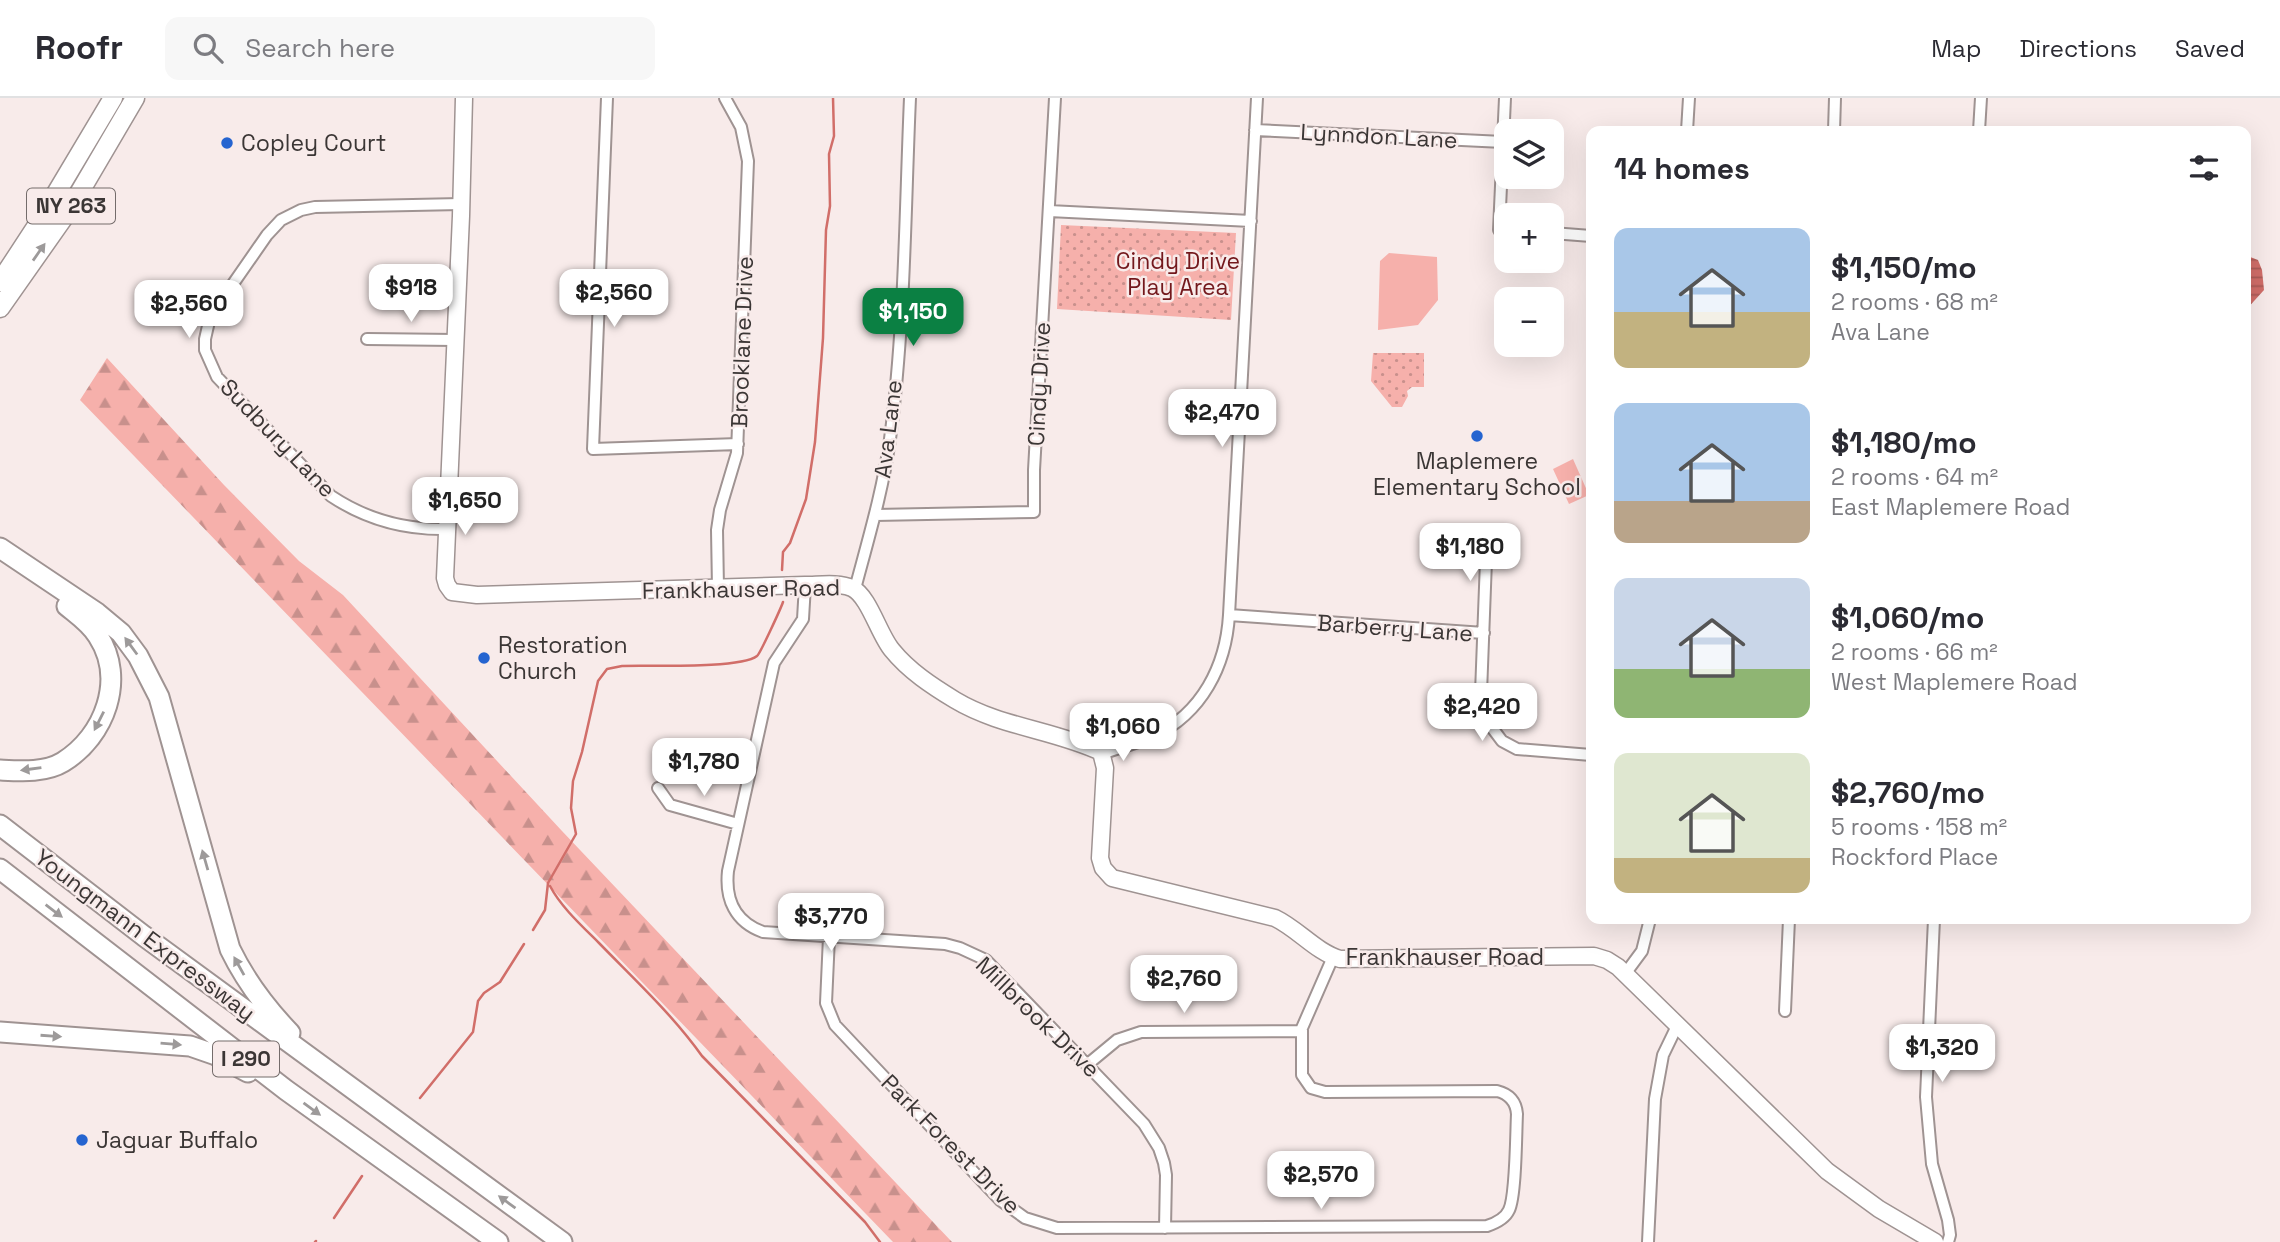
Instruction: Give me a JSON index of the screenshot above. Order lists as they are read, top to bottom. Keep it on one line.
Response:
{"streets":{"highway":["Youngmann Expressway","I 290"],"main road":["NY 263"],"street":["Lynndon Lane","Brooklane Drive","Cindy Drive","Ava Lane","Sudbury Lane","Frankhauser Road","Barberry Lane","Millbrook Drive","Park Forest Drive"]},"crossings":[["Brooklane Drive","Frankhauser Road"],["Cindy Drive","Ava Lane"],["Ava Lane","Frankhauser Road"],["Sudbury Lane","Frankhauser Road"],["Frankhauser Road","Millbrook Drive"],["Frankhauser Road","Park Forest Drive"],["Millbrook Drive","Park Forest Drive"]],"parks":["Cindy Drive Play Area"],"places":["Copley Court","Maplemere Elementary School","Restoration Church","Jaguar Buffalo"],"page":{"header":"Roofr","search":"Search here","nav":["Map","Directions","Saved"],"map_buttons":["+","−"],"heading":"14 homes","list":[{"name":"$1,150/mo","note":"2 rooms · 68 m² · Ava Lane"},{"name":"$1,180/mo","note":"2 rooms · 64 m² · East Maplemere Road"},{"name":"$1,060/mo","note":"2 rooms · 66 m² · West Maplemere Road"},{"name":"$2,760/mo","note":"5 rooms · 158 m² · Rockford Place"}],"price":["$918","$2,560","$2,560","$1,150","$2,470","$1,650","$1,180","$2,420","$1,060","$1,780","$3,770","$2,760","$1,320","$2,570"]}}
